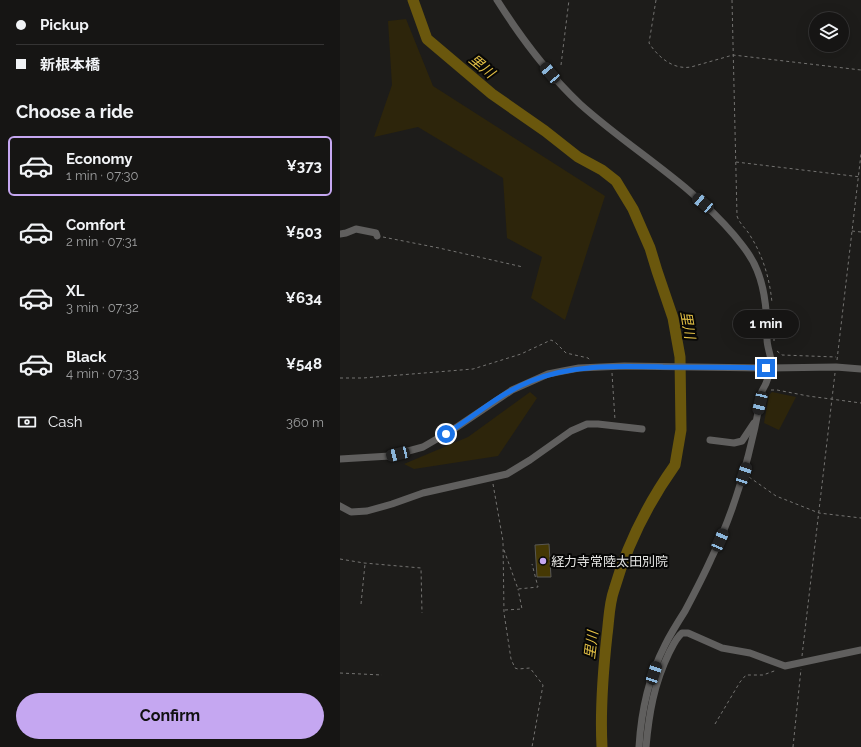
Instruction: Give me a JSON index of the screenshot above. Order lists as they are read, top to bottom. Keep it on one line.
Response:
{"water":["里川"],"places":["経力寺常陸太田別院"],"page":{"banner":["Pickup","新根本橋"],"heading":"Choose a ride","list":[{"name":"Economy","note":"1 min · 07:30","value":"¥373"},{"name":"Comfort","note":"2 min · 07:31","value":"¥503"},{"name":"XL","note":"3 min · 07:32","value":"¥634"},{"name":"Black","note":"4 min · 07:33","value":"¥548"}],"bubble":"1 min","pay":["Cash","360 m"],"buttons":"Confirm"}}
